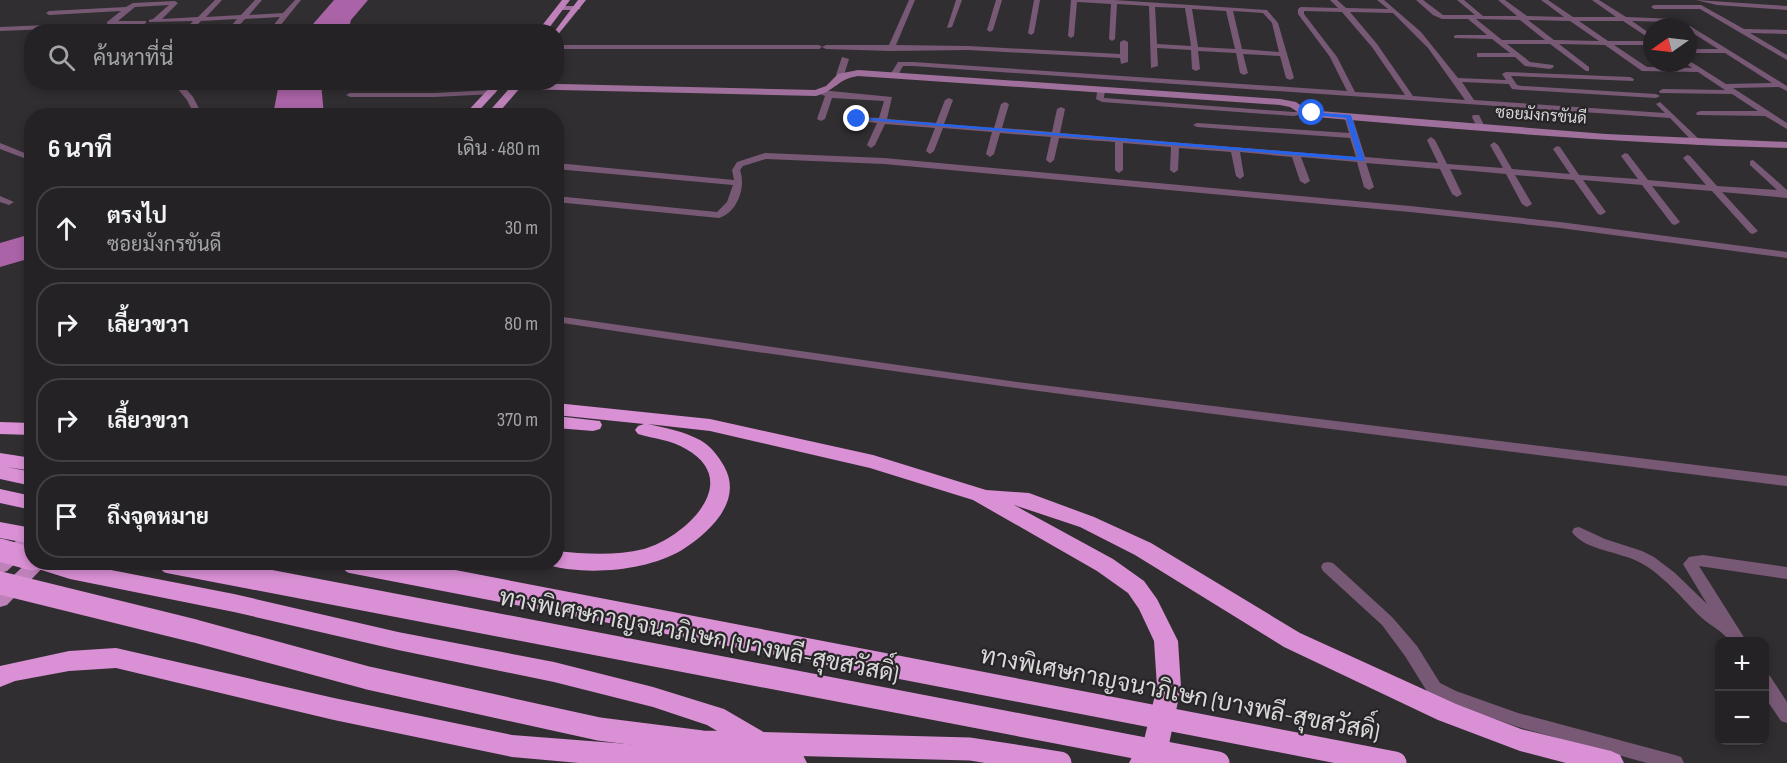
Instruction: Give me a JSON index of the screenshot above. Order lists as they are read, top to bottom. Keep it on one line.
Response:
{"streets":{"highway":["ทางพิเศษกาญจนาภิเษก (บางพลี-สุขสวัสดิ์)"],"street":["ซอยมังกรขันดี"]},"north":"left","page":{"search":"ค้นหาที่นี่","heading":["6 นาที","เดิน · 480 m"],"list":[["ตรงไป","ซอยมังกรขันดี","30 m"],["เลี้ยวขวา","80 m"],["เลี้ยวขวา","370 m"],"ถึงจุดหมาย"],"map_buttons":["+","−"]}}
